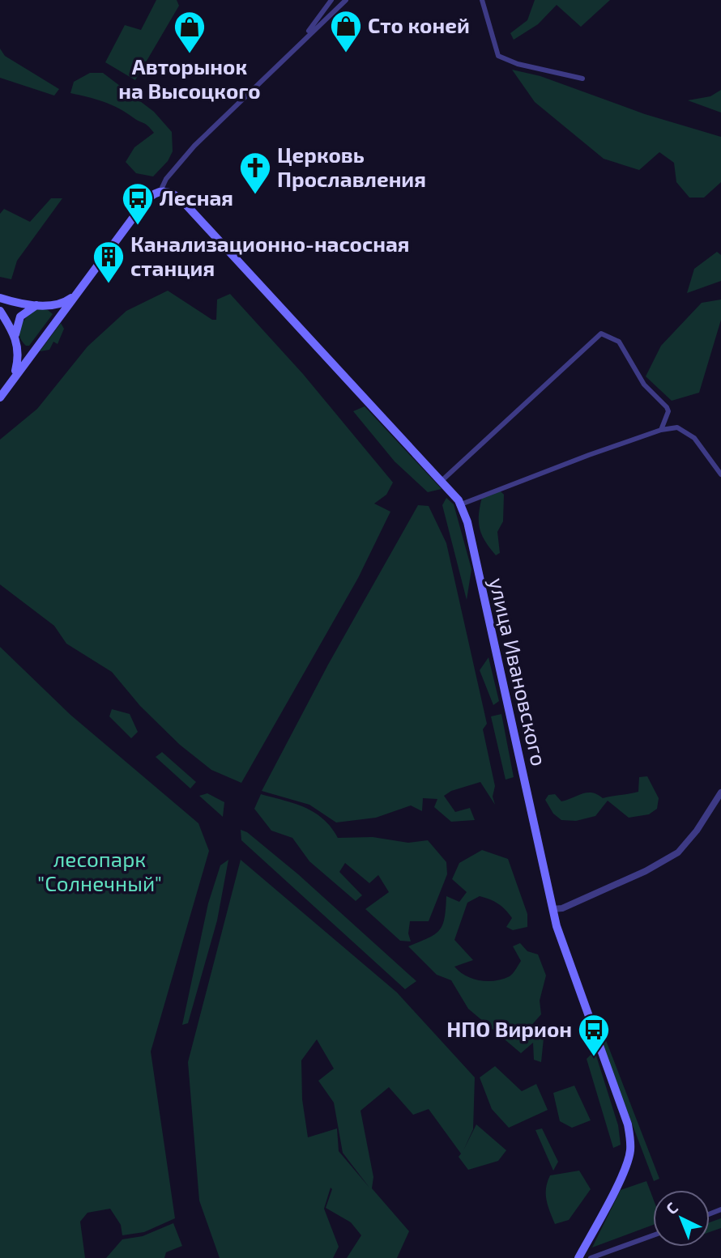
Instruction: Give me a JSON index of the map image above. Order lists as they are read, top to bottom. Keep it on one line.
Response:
{"streets":{"main road":["улица Ивановского"]},"parks":["лесопарк \"Солнечный\""],"places":{"shop":["Сто коней","Авторынок на Высоцкого"],"church":["Церковь Прославления"],"bus stop":["Лесная","НПО Вирион"],"building":["Канализационно-насосная станция"]},"north":"top left"}
